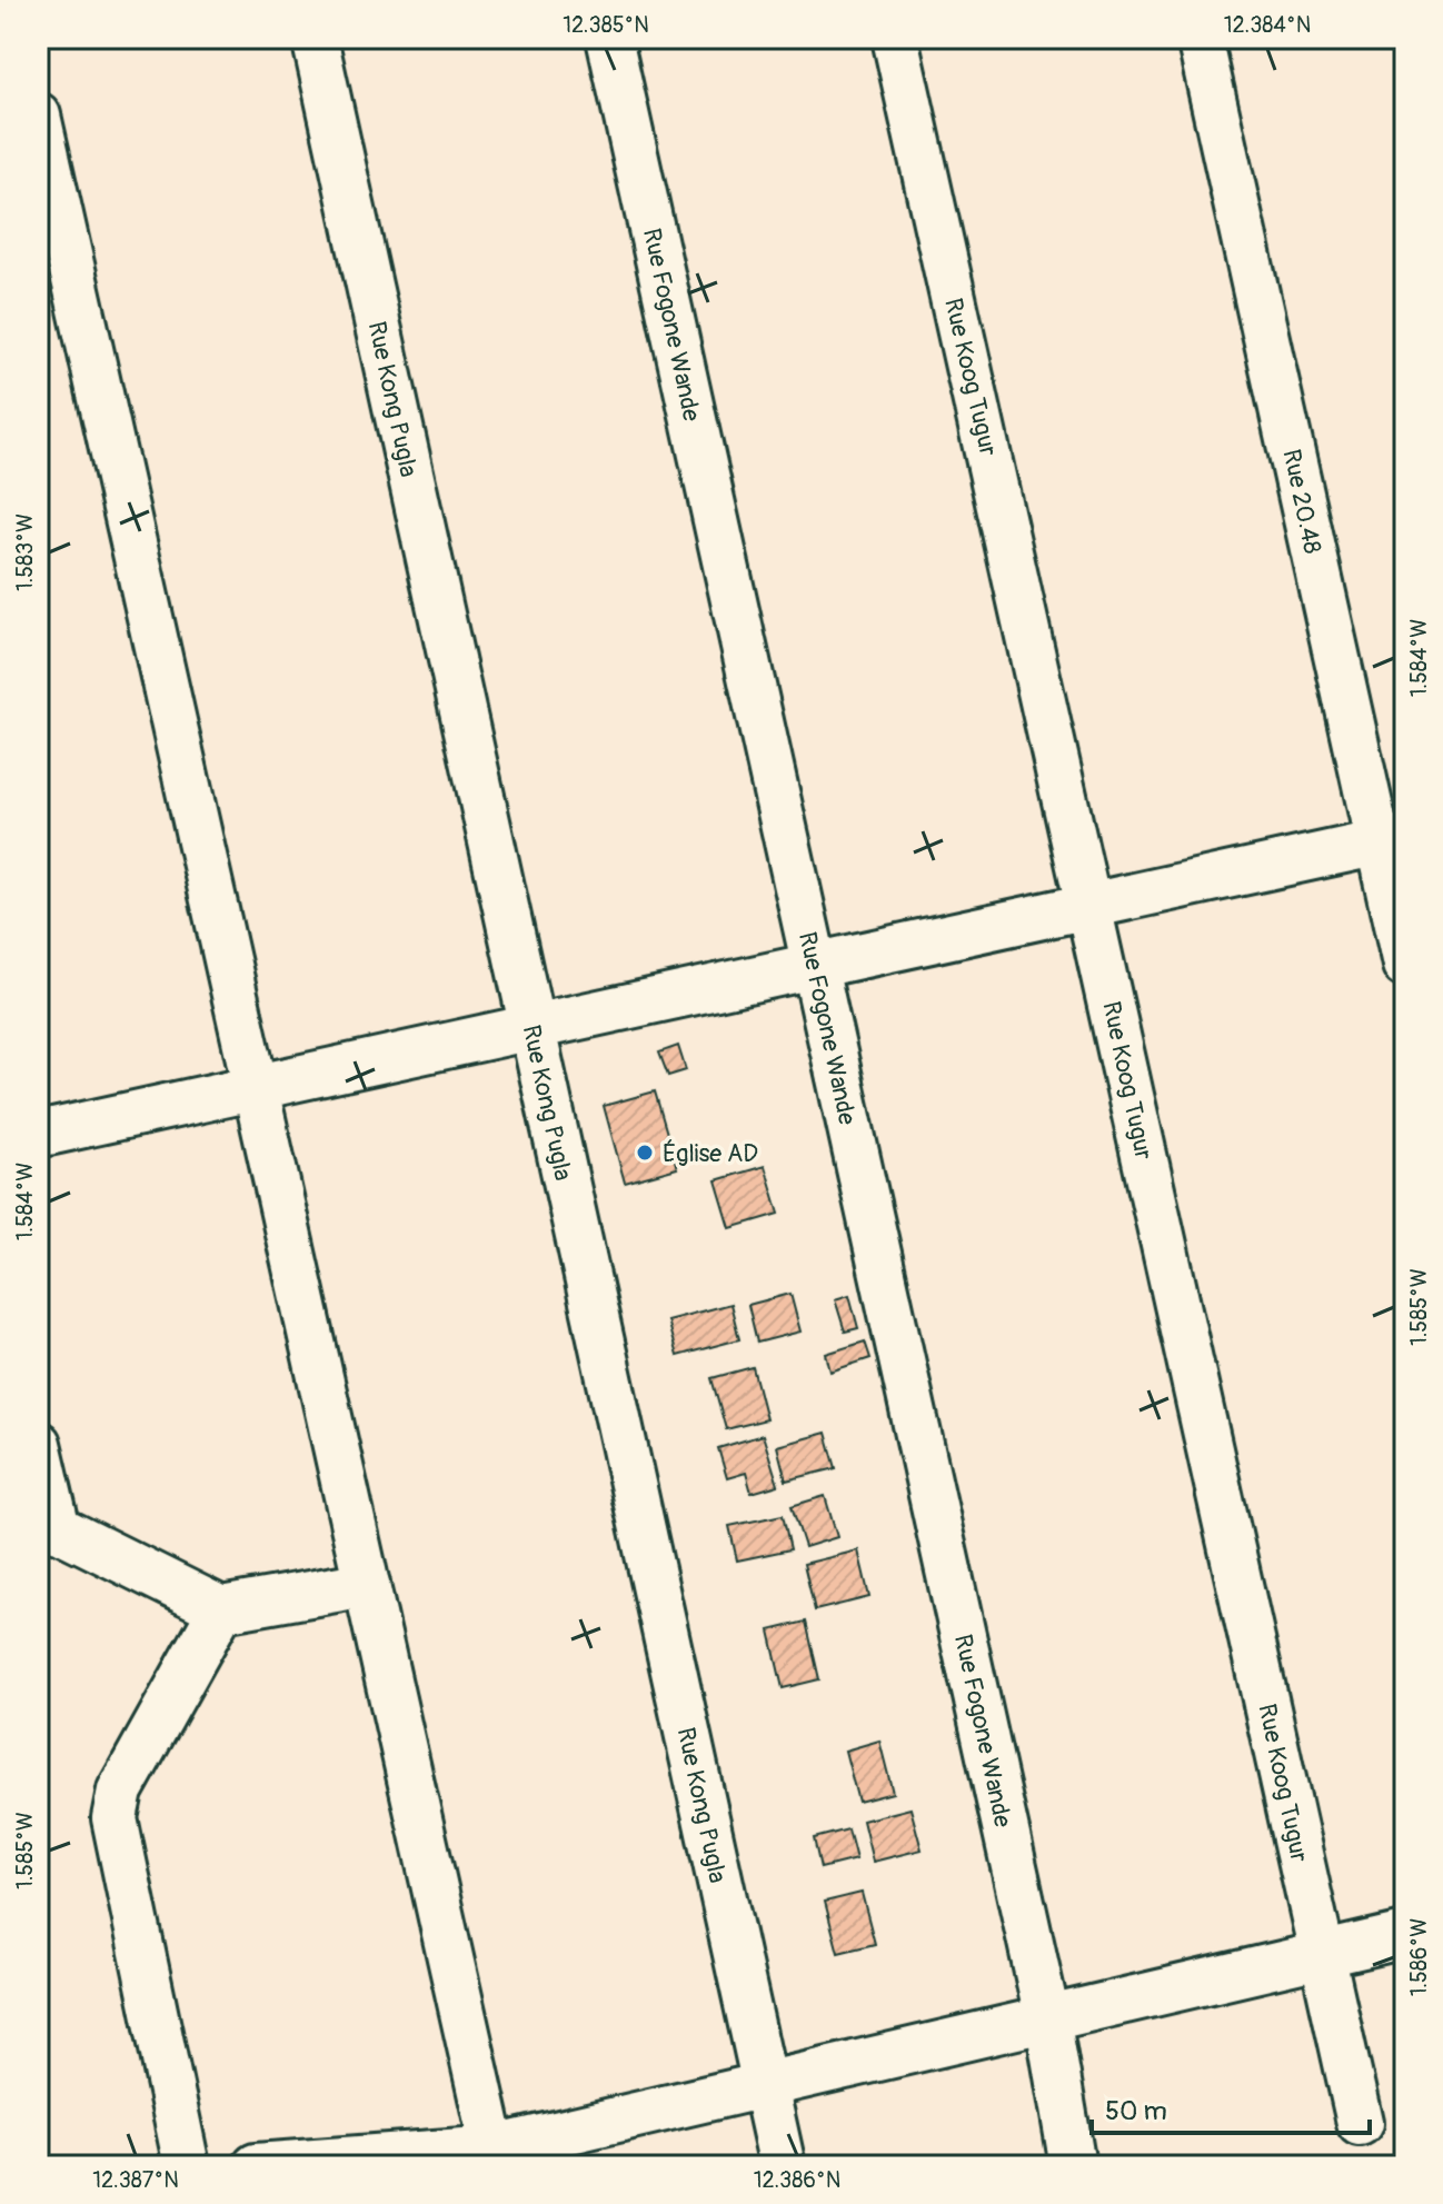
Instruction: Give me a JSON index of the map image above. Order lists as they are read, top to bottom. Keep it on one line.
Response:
{"streets":{"street":["Rue Fogone Wande","Rue Koog Tugur","Rue Kong Pugla","Rue 20.48"]},"places":["Église AD"],"scale_bar":"50 m","coordinates":["12.385°N","12.384°N","1.583°W","1.584°W","1.585°W","1.586°W","12.387°N","12.386°N"]}
